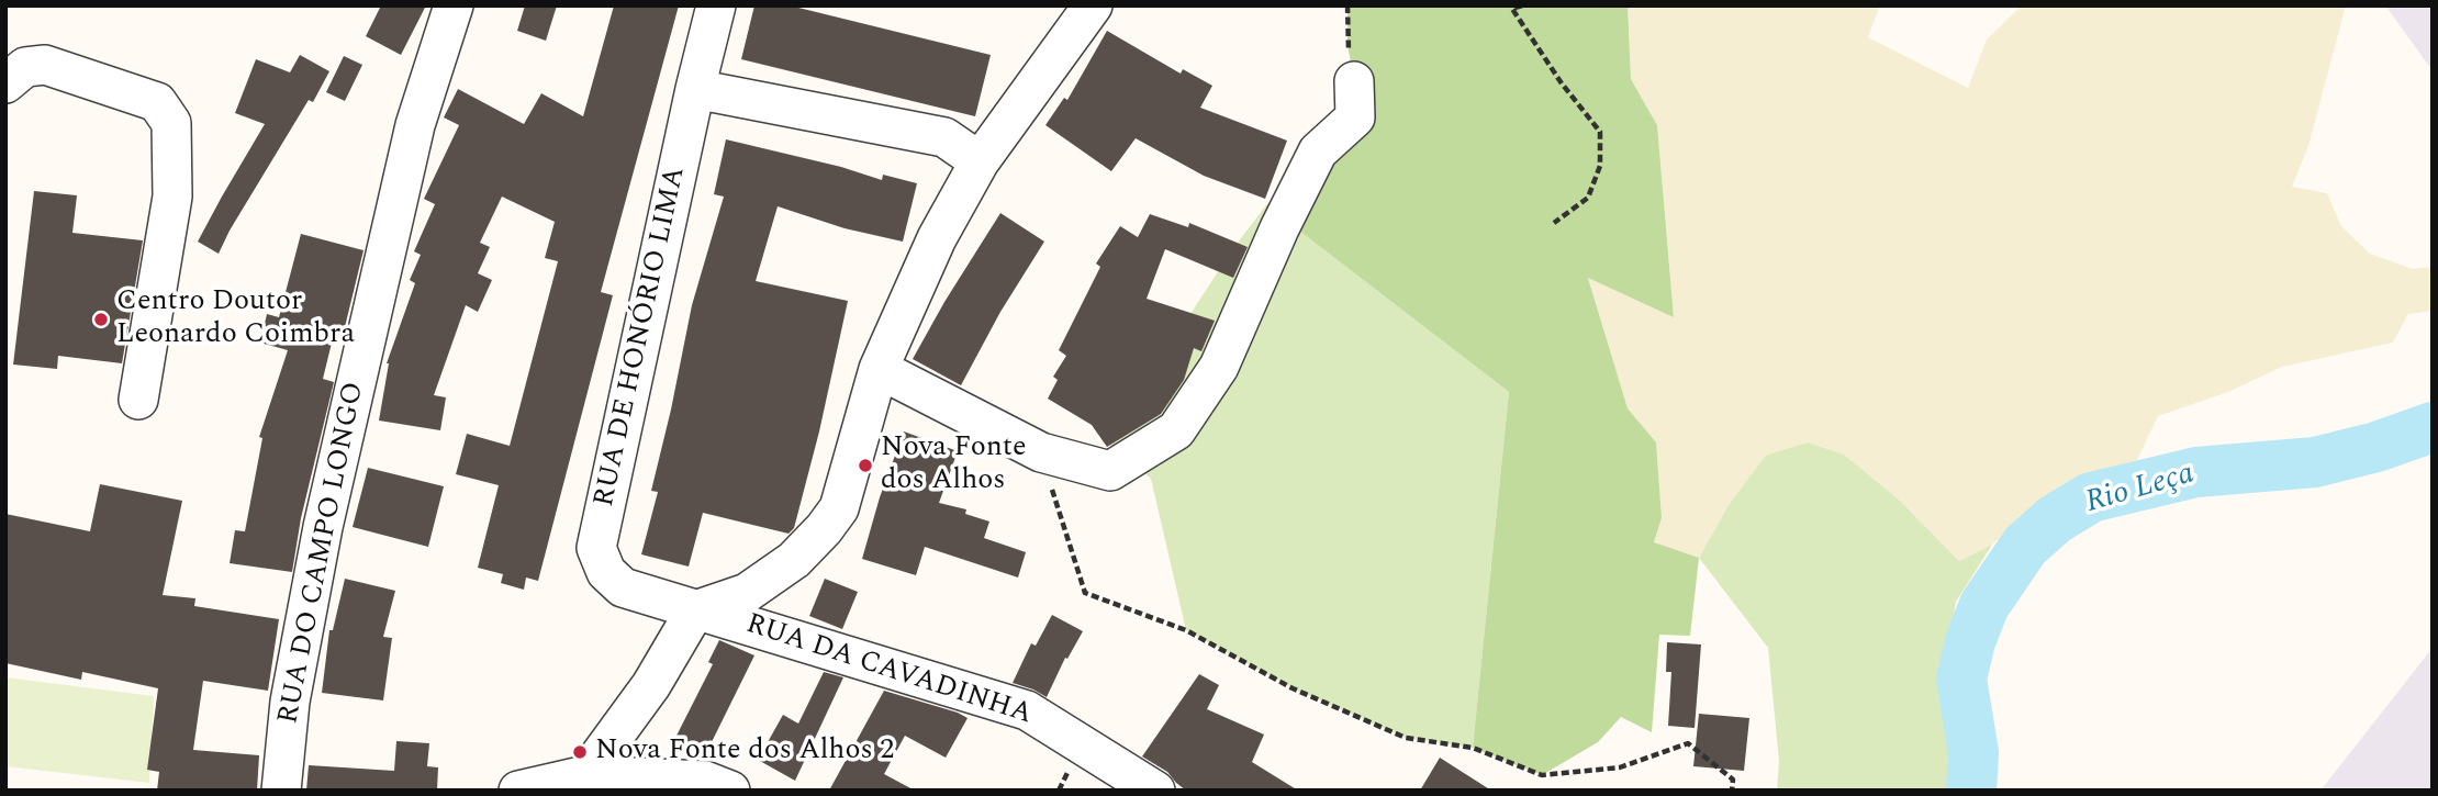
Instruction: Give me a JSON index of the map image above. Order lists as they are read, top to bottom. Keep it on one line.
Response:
{"streets":{"street":["RUA DE HONÓRIO LIMA","RUA DO CAMPO LONGO","RUA DA CAVADINHA"]},"crossings":[["RUA DE HONÓRIO LIMA","RUA DA CAVADINHA"]],"water":["Rio Leça"],"places":["Centro Doutor Leonardo Coimbra","Nova Fonte dos Alhos","Nova Fonte dos Alhos 2"]}
